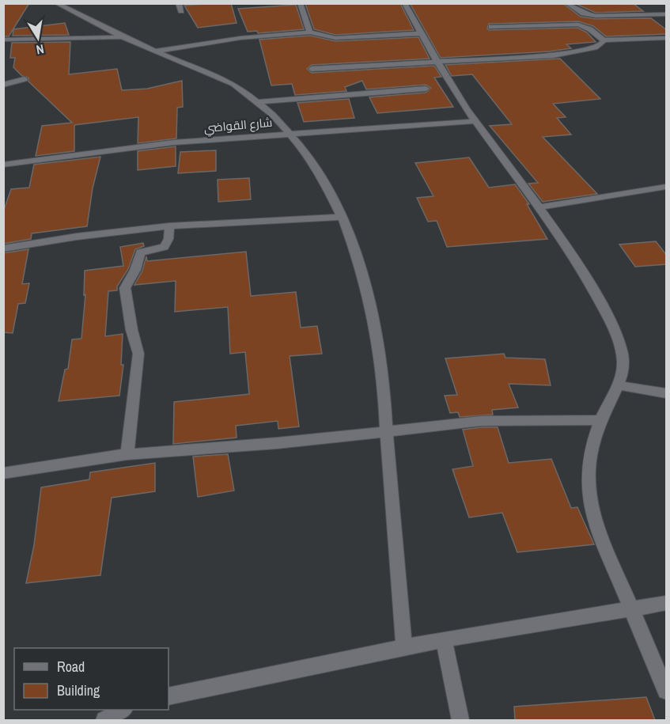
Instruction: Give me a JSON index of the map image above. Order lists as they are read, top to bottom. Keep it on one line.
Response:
{"streets":{"street":["شارع القواضي"]},"legend":["Road","Building"],"north":"bottom"}
